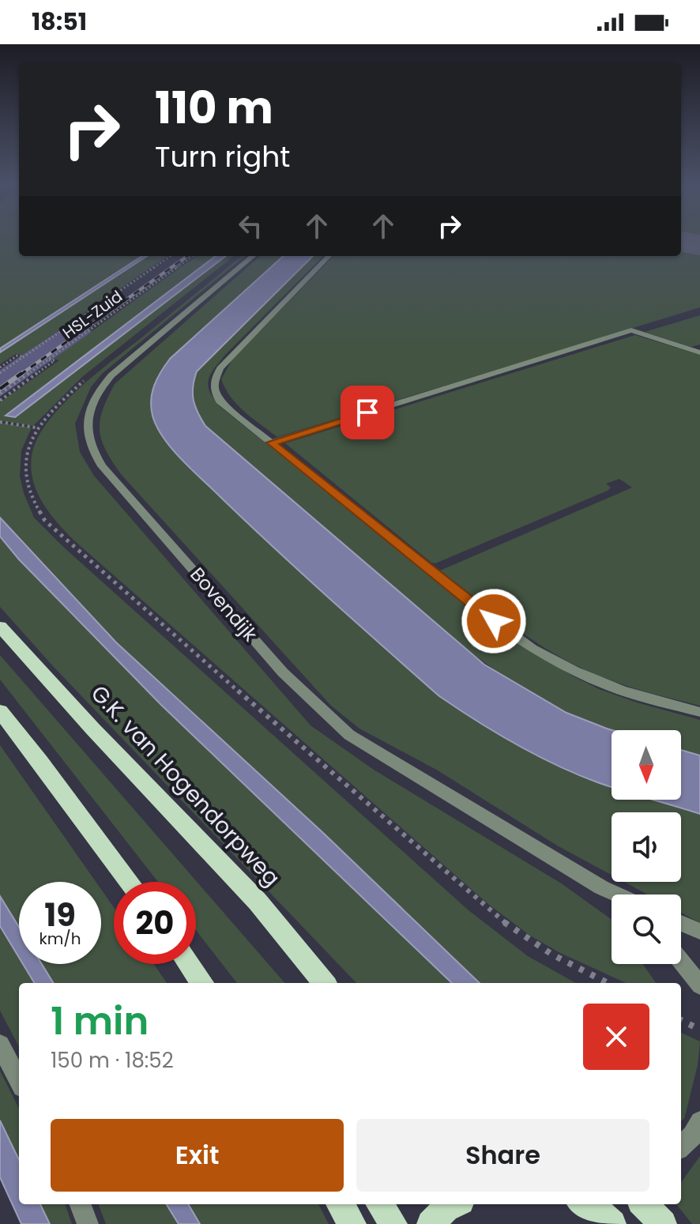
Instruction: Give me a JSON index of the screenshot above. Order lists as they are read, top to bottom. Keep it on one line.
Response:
{"streets":{"main road":["G.K. van Hogendorpweg"],"street":["Bovendijk"],"path":["HSL-Zuid"]},"north":"bottom","page":{"status":"18:51","turn":["110 m","Turn right"],"speed":"19 km/h","limit":"20","heading":["1 min","150 m · 18:52"],"buttons":["Exit","Share"]}}
